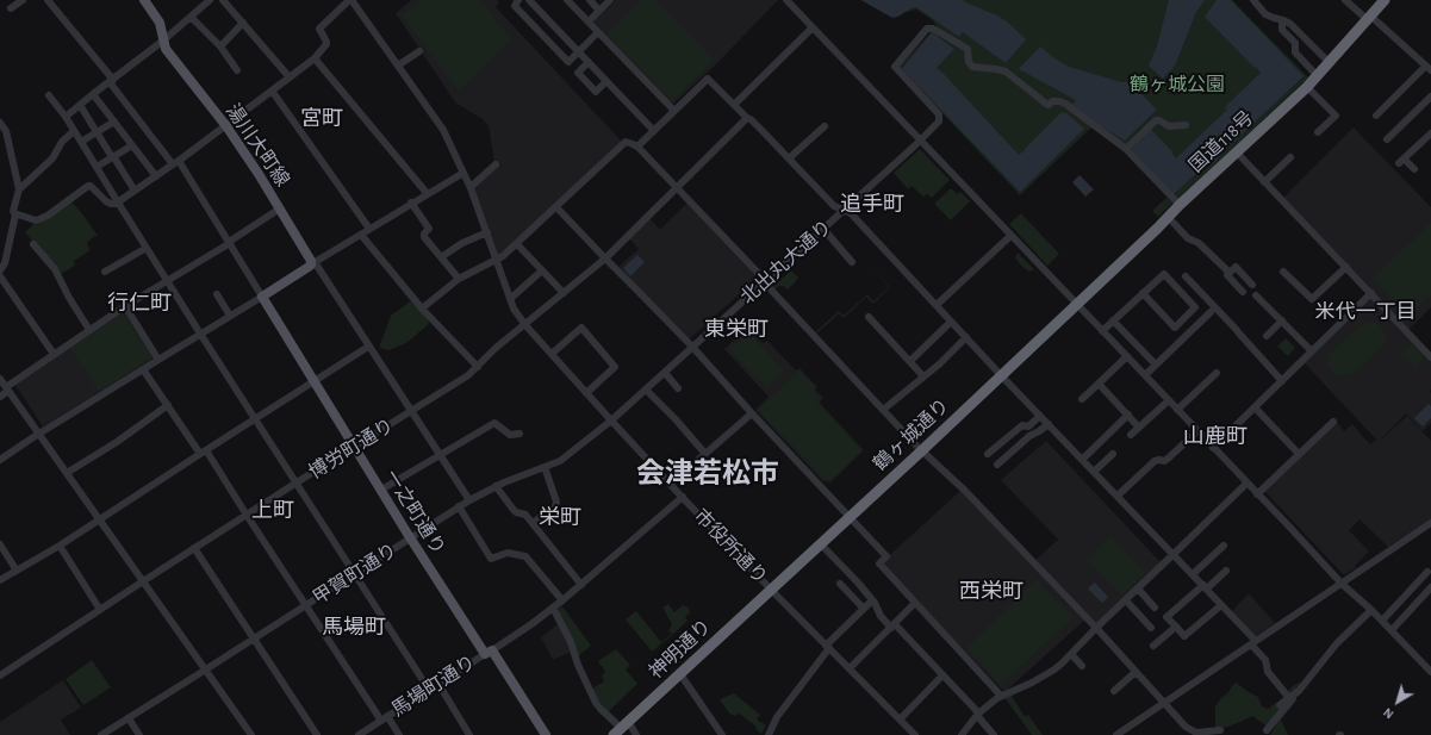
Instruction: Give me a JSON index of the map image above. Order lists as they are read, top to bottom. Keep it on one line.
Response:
{"streets":{"highway":["国道118号","鶴ヶ城通り","神明通り"],"main road":["湯川大町線","一之町通り"],"street":["北出丸大通り","博労町通り","市役所通り","甲賀町通り","馬場町通り"]},"crossings":[["国道118号","鶴ヶ城通り"],["北出丸大通り","市役所通り"],["北出丸大通り","甲賀町通り"],["鶴ヶ城通り","市役所通り"],["鶴ヶ城通り","神明通り"],["博労町通り","一之町通り"],["博労町通り","市役所通り"],["一之町通り","甲賀町通り"],["一之町通り","馬場町通り"],["市役所通り","甲賀町通り"],["市役所通り","神明通り"],["市役所通り","馬場町通り"]],"districts":["宮町","追手町","行仁町","米代一丁目","東栄町","山鹿町","会津若松市","上町","栄町","西栄町","馬場町"],"parks":["鶴ヶ城公園"],"north":"bottom left"}
